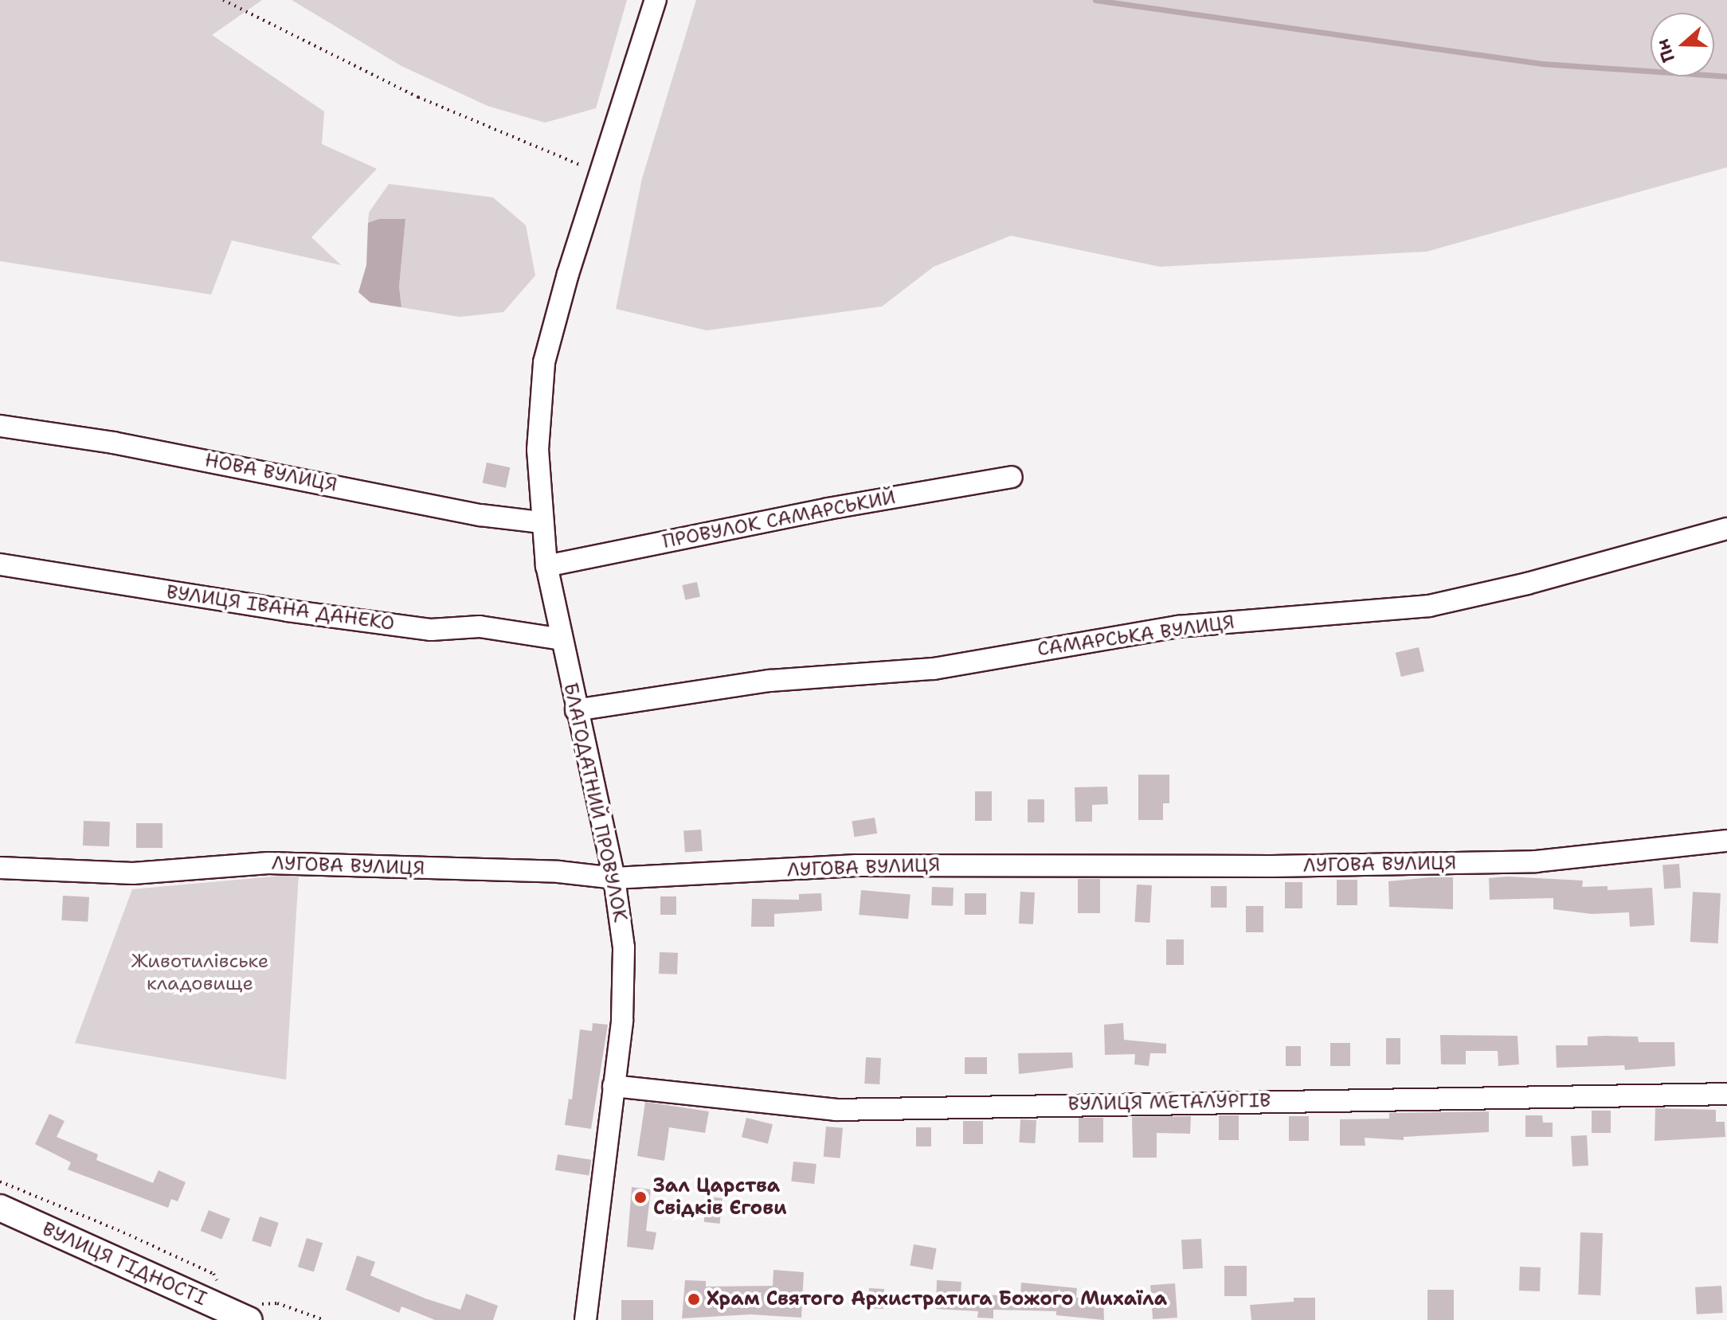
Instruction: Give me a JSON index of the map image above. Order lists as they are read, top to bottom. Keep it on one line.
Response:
{"streets":{"main road":["ВУЛИЦЯ ГІДНОСТІ"],"street":["НОВА ВУЛИЦЯ","ПРОВУЛОК САМАРСЬКИЙ","ВУЛИЦЯ ІВАНА ДАНЕКО","САМАРСЬКА ВУЛИЦЯ","БЛАГОДАТНИЙ ПРОВУЛОК","ЛУГОВА ВУЛИЦЯ","ВУЛИЦЯ МЕТАЛУРГІВ"]},"crossings":[["НОВА ВУЛИЦЯ","БЛАГОДАТНИЙ ПРОВУЛОК"],["ПРОВУЛОК САМАРСЬКИЙ","БЛАГОДАТНИЙ ПРОВУЛОК"],["ВУЛИЦЯ ІВАНА ДАНЕКО","БЛАГОДАТНИЙ ПРОВУЛОК"],["САМАРСЬКА ВУЛИЦЯ","БЛАГОДАТНИЙ ПРОВУЛОК"],["БЛАГОДАТНИЙ ПРОВУЛОК","ЛУГОВА ВУЛИЦЯ"],["БЛАГОДАТНИЙ ПРОВУЛОК","ВУЛИЦЯ МЕТАЛУРГІВ"]],"parks":["Животилівське кладовище"],"places":["Зал Царства Свідків Єгови","Храм Святого Архистратига Божого Михаїла"],"north":"left"}
